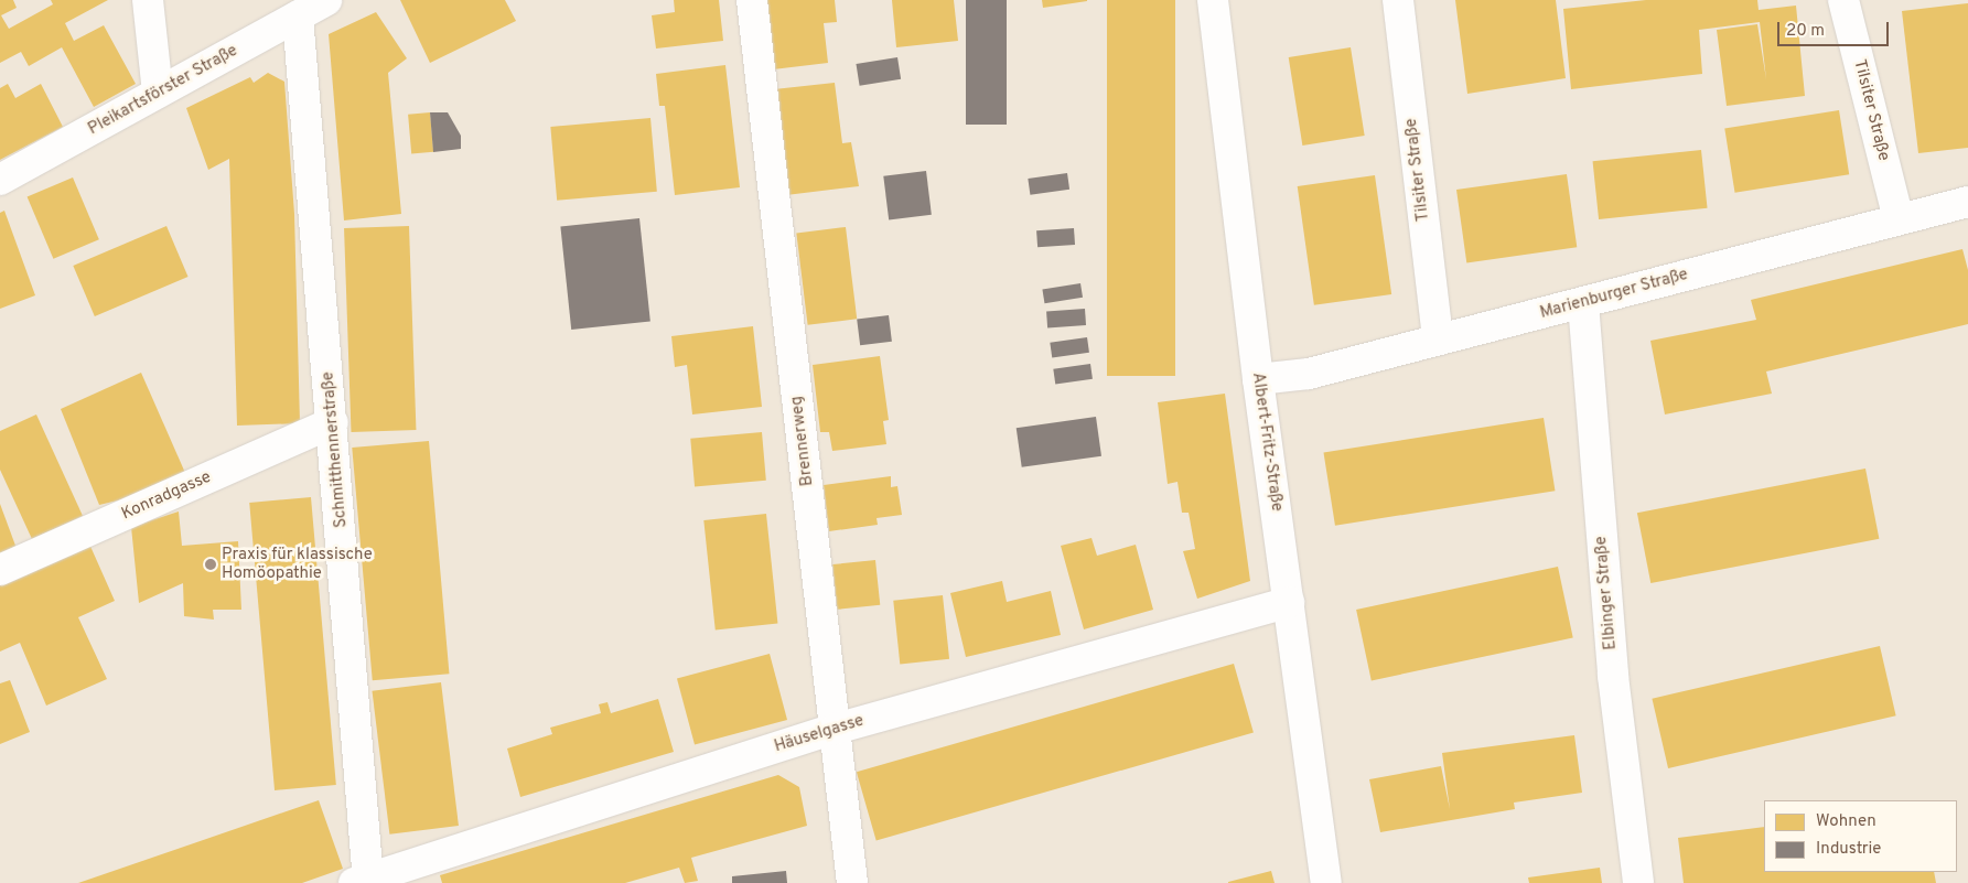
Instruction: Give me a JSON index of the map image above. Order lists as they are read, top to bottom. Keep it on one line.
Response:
{"streets":{"street":["Pleikartsförster Straße","Tilsiter Straße","Marienburger Straße","Brennerweg","Albert-Fritz-Straße","Schmitthennerstraße","Konradgasse","Elbinger Straße","Häuselgasse"]},"crossings":[["Pleikartsförster Straße","Schmitthennerstraße"],["Tilsiter Straße","Marienburger Straße"],["Marienburger Straße","Albert-Fritz-Straße"],["Marienburger Straße","Elbinger Straße"],["Brennerweg","Häuselgasse"],["Albert-Fritz-Straße","Häuselgasse"],["Schmitthennerstraße","Konradgasse"],["Schmitthennerstraße","Häuselgasse"]],"places":["Praxis für klassische Homöopathie"],"legend":["Wohnen","Industrie"],"scale_bar":"20 m"}
